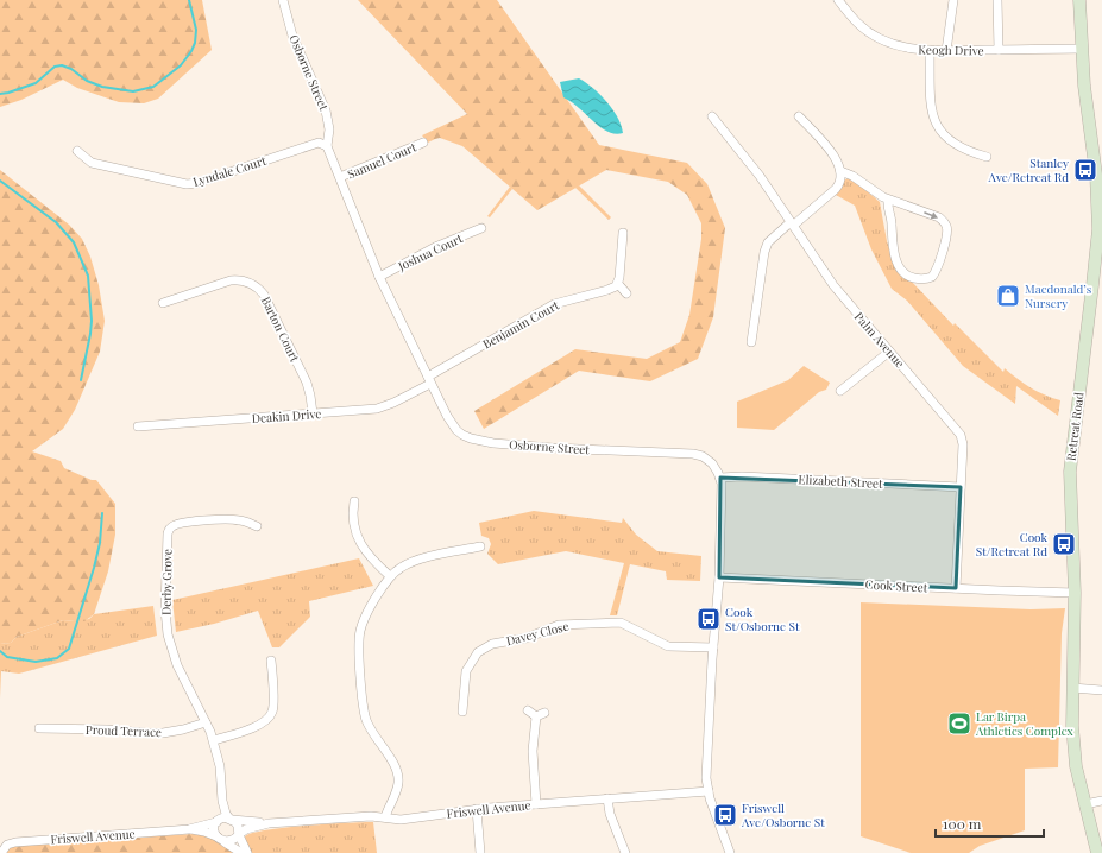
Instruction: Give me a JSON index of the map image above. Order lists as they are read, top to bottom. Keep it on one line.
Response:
{"streets":{"street":["Keogh Drive","Osborne Street","Samuel Court","Lyndale Court","Joshua Court","Benjamin Court","Barton Court","Palm Avenue","Deakin Drive","Retreat Road","Elizabeth Street","Derby Grove","Cook Street","Davey Close","Proud Terrace","Friswell Avenue"]},"crossings":[["Keogh Drive","Retreat Road"],["Osborne Street","Samuel Court"],["Osborne Street","Lyndale Court"],["Osborne Street","Joshua Court"],["Osborne Street","Benjamin Court"],["Osborne Street","Deakin Drive"],["Osborne Street","Elizabeth Street"],["Benjamin Court","Deakin Drive"],["Barton Court","Deakin Drive"],["Palm Avenue","Elizabeth Street"],["Palm Avenue","Cook Street"],["Retreat Road","Cook Street"],["Derby Grove","Proud Terrace"],["Derby Grove","Friswell Avenue"]],"places":{"bus stop":["Stanley Ave/Retreat Rd","Cook St/Retreat Rd","Cook St/Osborne St","Friswell Ave/Osborne St"],"shop":["Macdonald’s Nursery"],"sports":["Lar Birpa Athletics Complex"]},"scale_bar":"100 m"}
